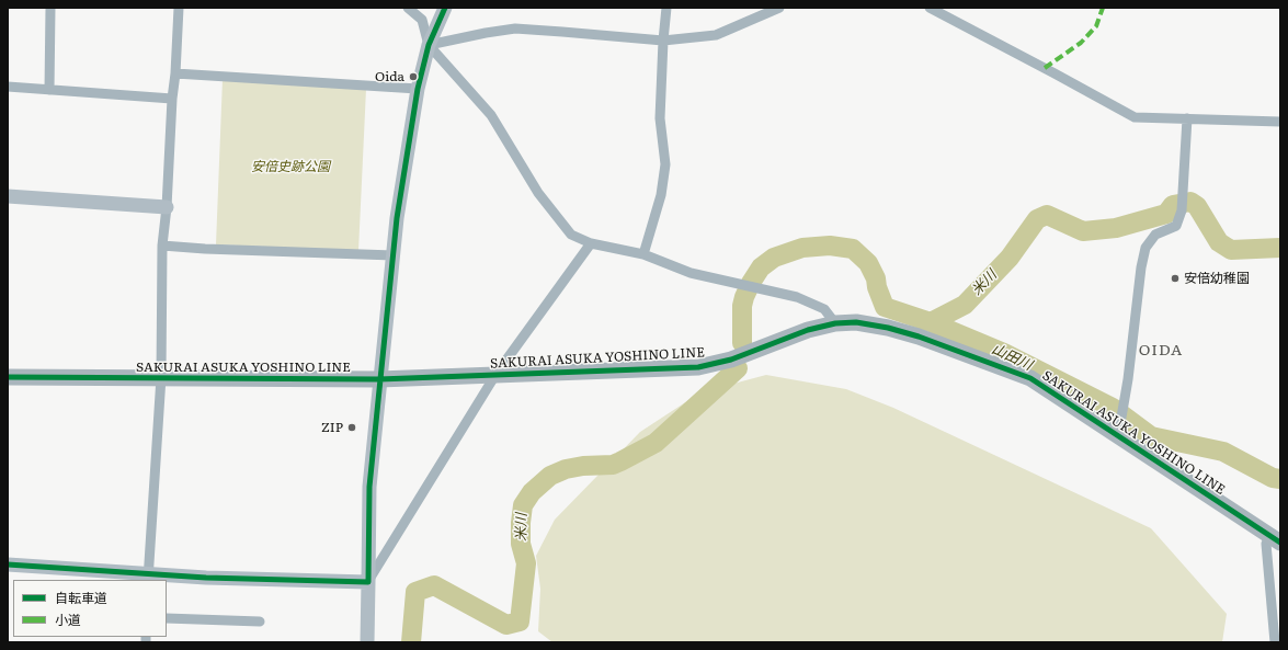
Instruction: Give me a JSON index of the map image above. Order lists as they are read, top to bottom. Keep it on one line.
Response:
{"streets":{"main road":["SAKURAI ASUKA YOSHINO LINE"]},"districts":["OIDA"],"water":["米川","山田川"],"parks":["安倍史跡公園"],"places":["Oida","安倍幼稚園","ZIP"],"legend":["自転車道","小道"]}
